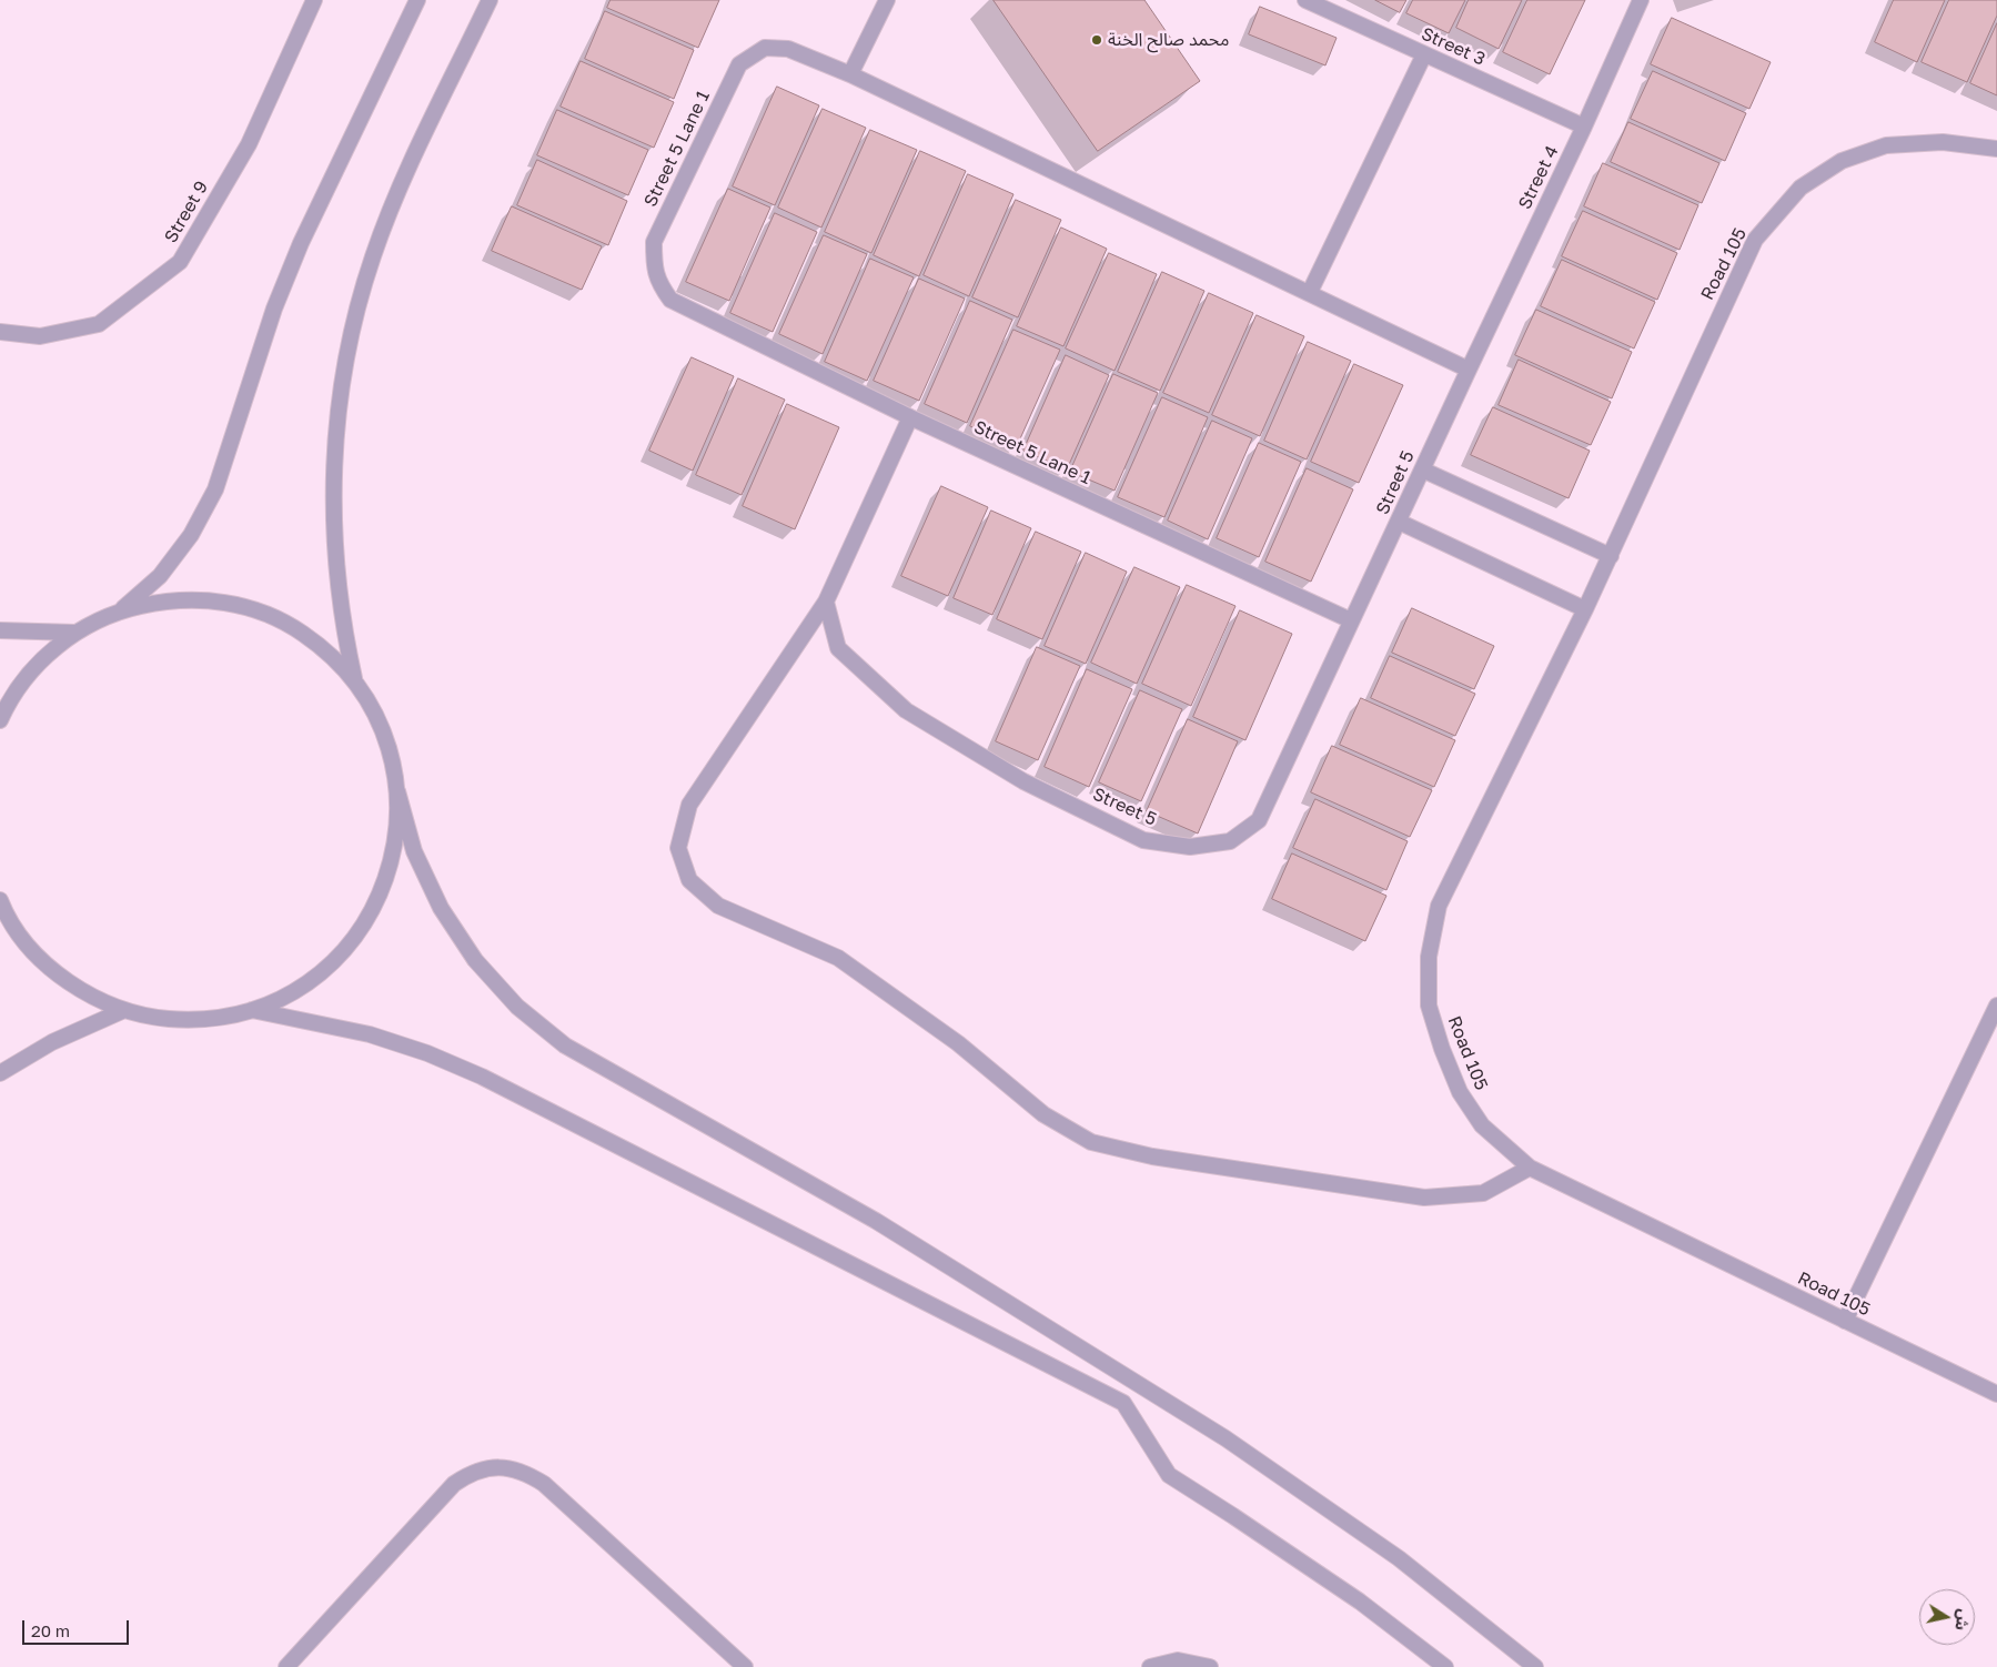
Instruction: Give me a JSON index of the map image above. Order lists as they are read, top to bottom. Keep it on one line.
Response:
{"streets":{"street":["Street 3","Street 5 Lane 1","Street 4","Street 9","Road 105","Street 5"]},"crossings":[["Street 3","Street 4"],["Street 5 Lane 1","Street 4"],["Street 5 Lane 1","Street 5"],["Street 4","Street 5"]],"places":["محمد صالح الخنة"],"scale_bar":"20 m","north":"right"}
